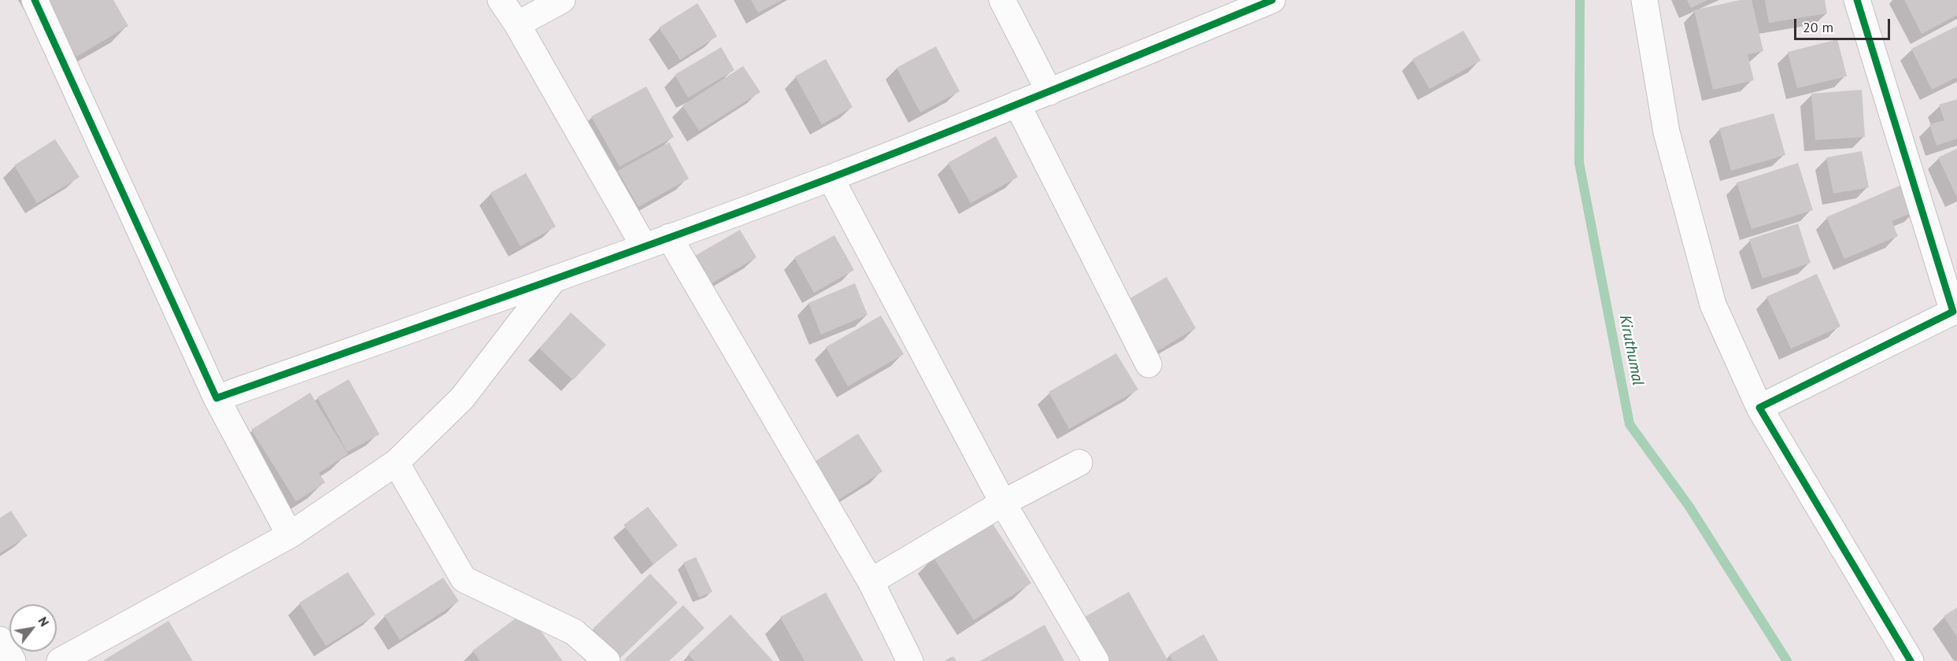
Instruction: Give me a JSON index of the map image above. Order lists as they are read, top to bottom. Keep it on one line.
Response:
{"water":["Kiruthumal"],"scale_bar":"20 m","north":"top right"}
